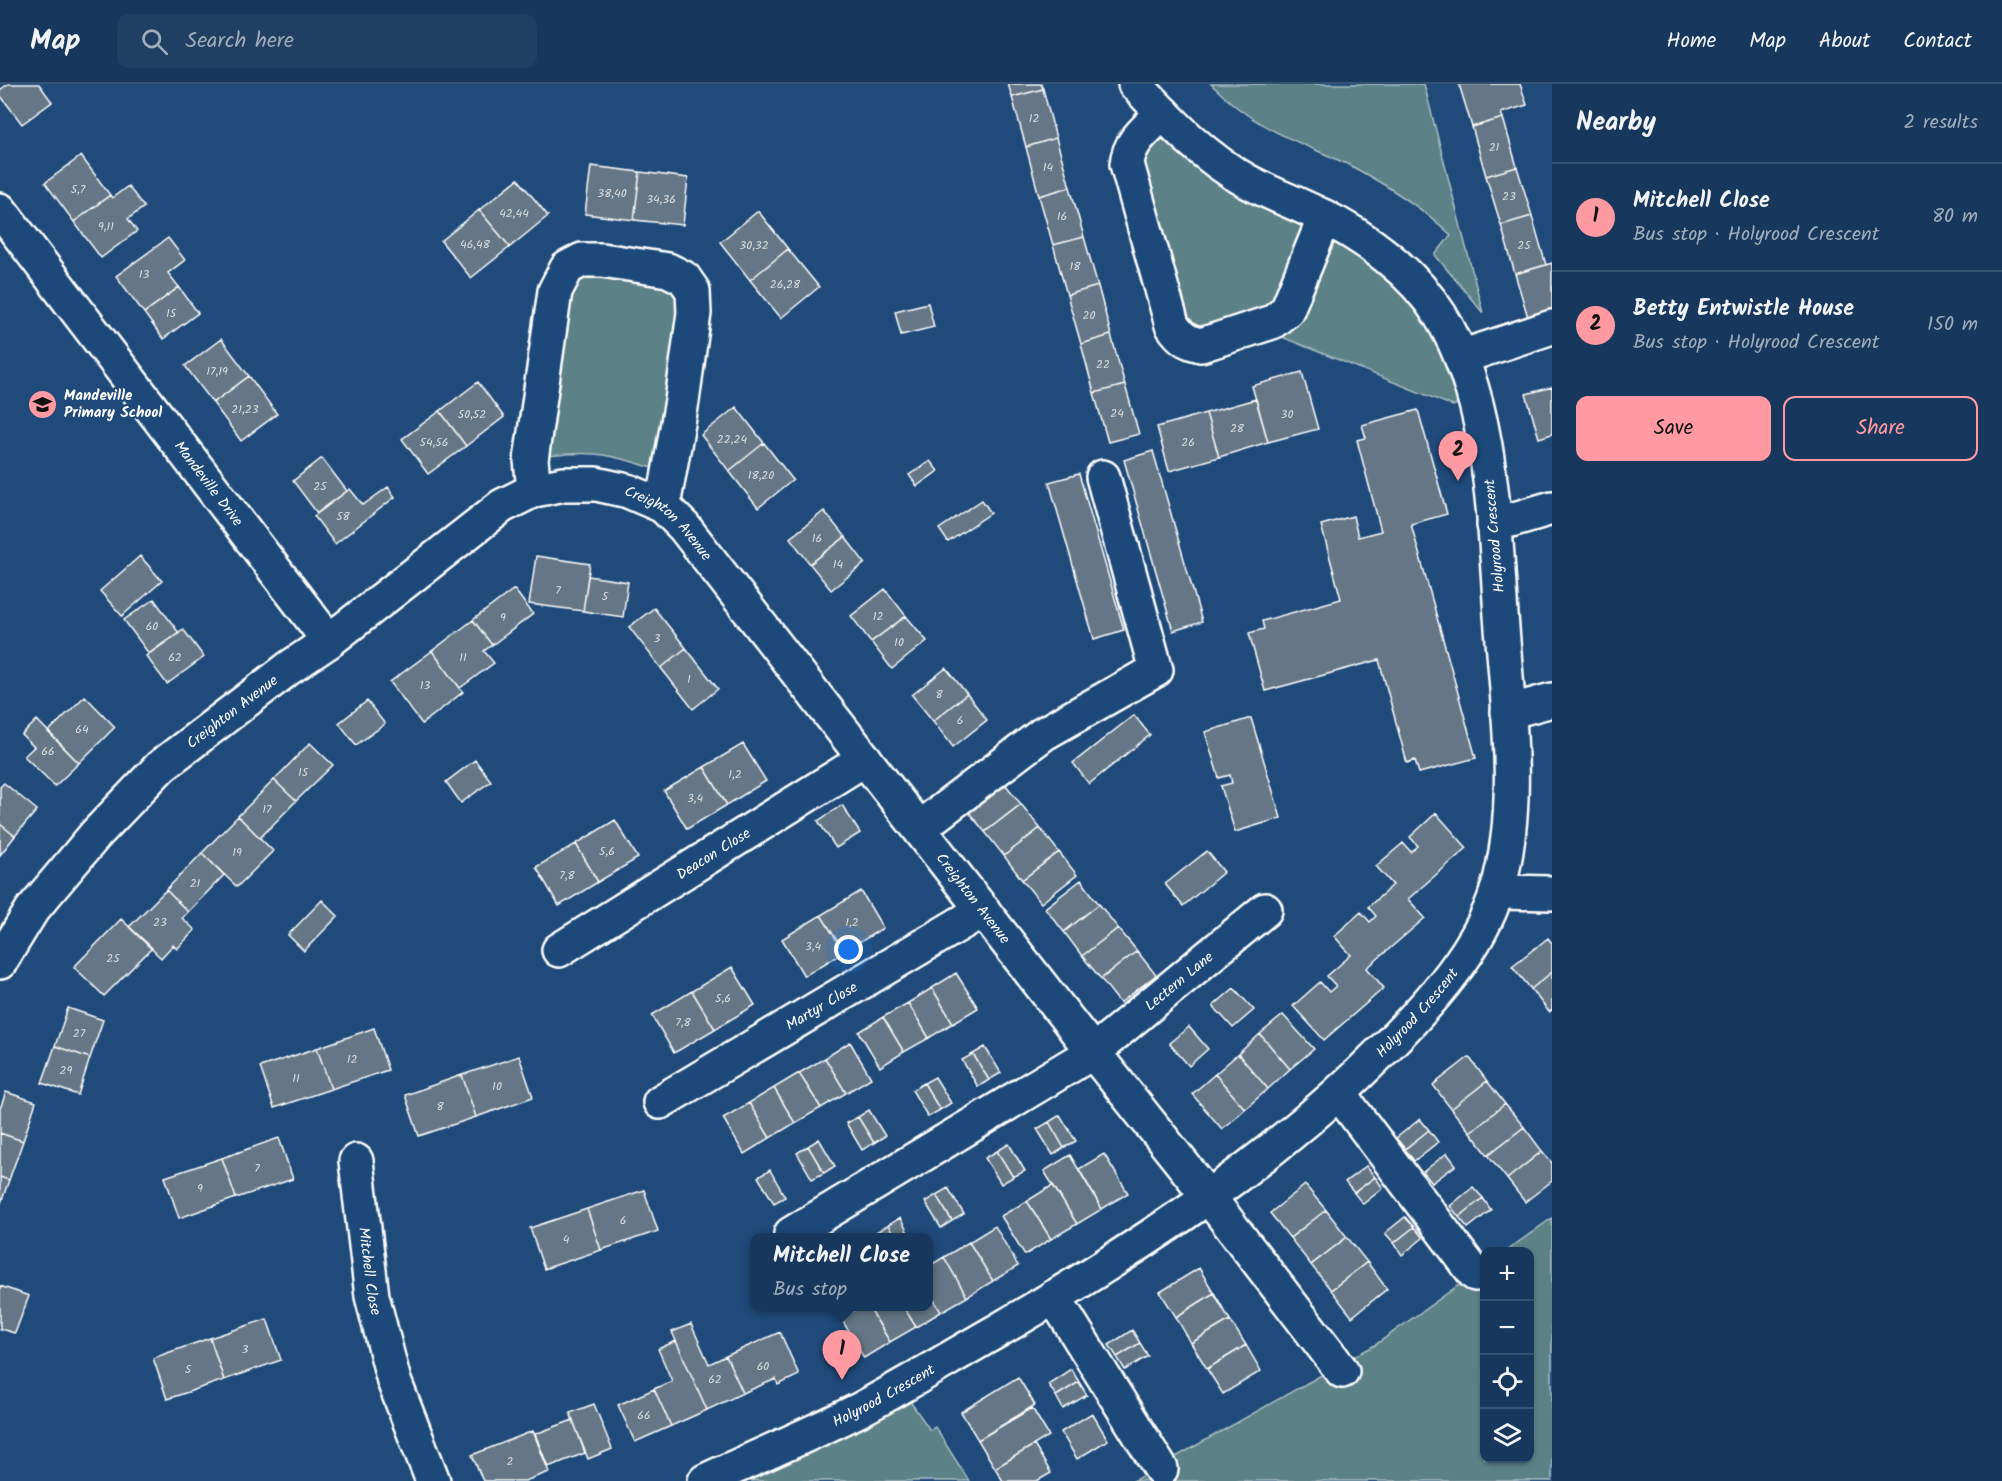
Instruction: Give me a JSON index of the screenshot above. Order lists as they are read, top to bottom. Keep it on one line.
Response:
{"streets":{"street":["Mandeville Drive","Creighton Avenue","Holyrood Crescent","Deacon Close","Lectern Lane","Martyr Close","Mitchell Close"]},"crossings":[["Mandeville Drive","Creighton Avenue"],["Creighton Avenue","Holyrood Crescent"],["Creighton Avenue","Deacon Close"],["Creighton Avenue","Lectern Lane"],["Creighton Avenue","Martyr Close"]],"places":{"school or university":["Mandeville Primary School"]},"house_numbers":["12","21","14","5,7","38,40","23","34,36","42,44","16","9,11","46,48","30,32","25","18","13","26,28","15","20","22","17,19","21,23","24","50,52","30","28","22,24","54,56","26","18,20","25","58","16","14","7","5","12","9","60","3","10","62","11","1","13","8","6","64","66","15","1,2","3,4","17","5,6","19","7,8","21","23","1,2","3,4","25","5,6","7,8","27","12","29","11","10","8","7","9","6","4","3","60","5","62","66","2"],"page":{"header":"Map","search":"Search here","nav":["Home","Map","About","Contact"],"heading":["Nearby","2 results"],"list":[{"mark":"1","name":"Mitchell Close","note":"Bus stop · Holyrood Crescent","value":"80 m"},{"mark":"2","name":"Betty Entwistle House","note":"Bus stop · Holyrood Crescent","value":"150 m"}],"buttons":["Save","Share"],"pins":["2","1"],"popup":["Mitchell Close","Bus stop"],"map_buttons":["+","−"]}}
